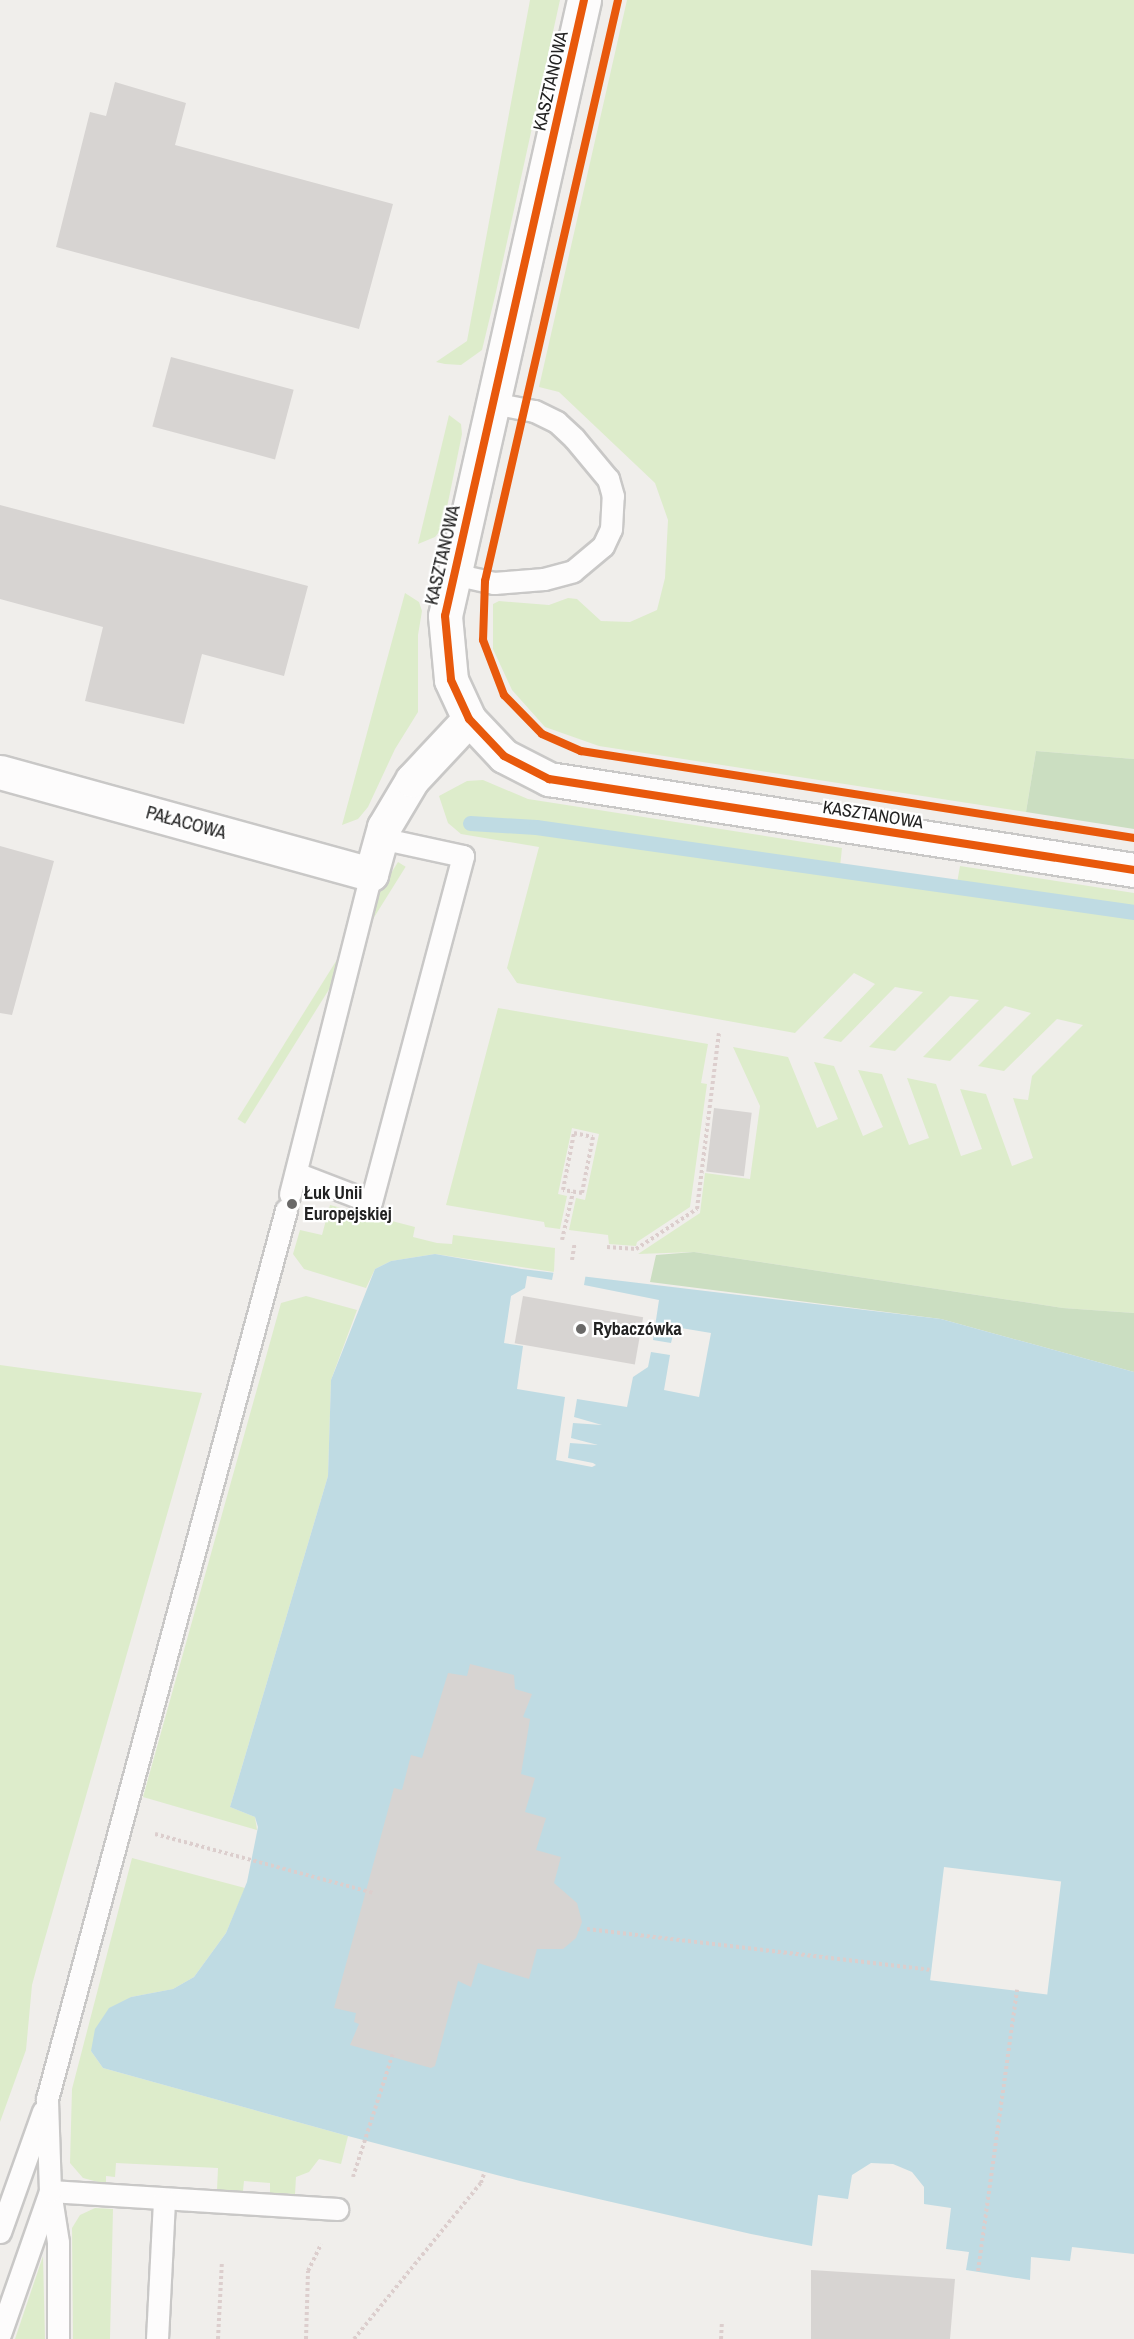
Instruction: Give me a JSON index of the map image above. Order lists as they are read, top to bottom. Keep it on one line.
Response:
{"streets":{"street":["KASZTANOWA","PAŁACOWA"]},"places":["Łuk Unii Europejskiej","Rybaczówka"]}
